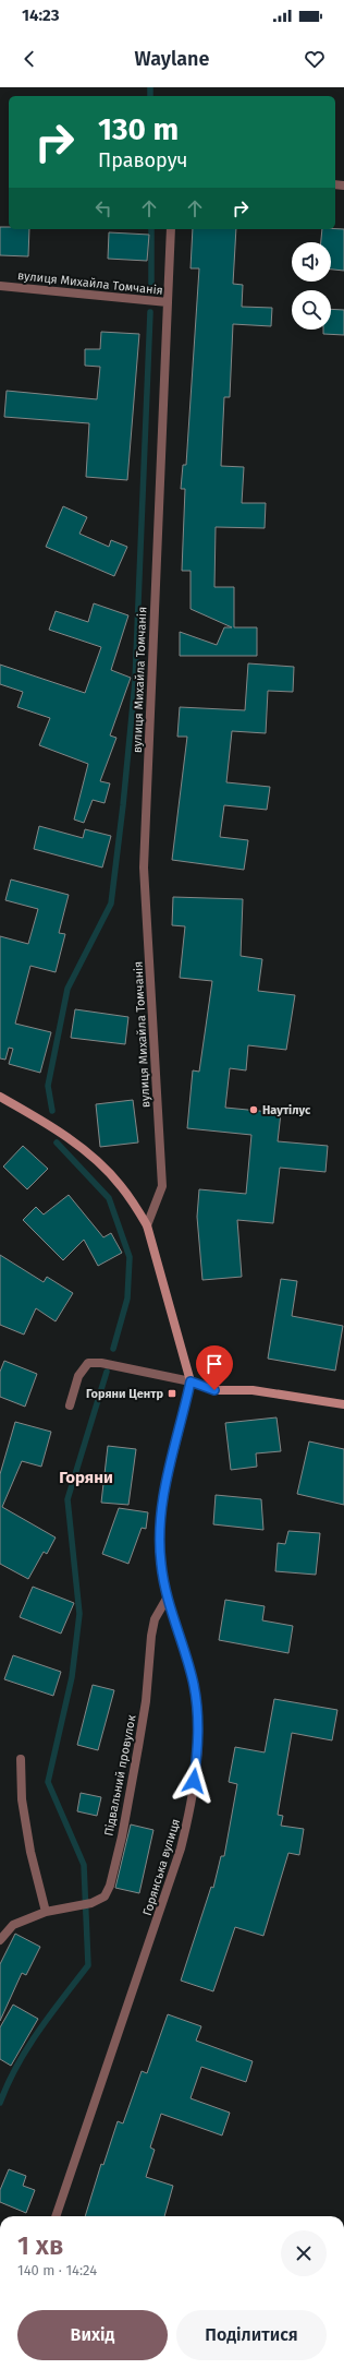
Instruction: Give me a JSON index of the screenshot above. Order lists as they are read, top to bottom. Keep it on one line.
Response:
{"streets":{"street":["вулиця Михайла Томчанія","Підвальний провулок","Горянська вулиця"]},"crossings":[["Підвальний провулок","Горянська вулиця"]],"districts":["Горяни"],"places":{"other":["Наутілус"],"transit":["Горяни Центр"]},"page":{"status":"14:23","header":"Waylane","turn":["130 m","Праворуч"],"heading":["1 хв","140 m · 14:24"],"buttons":["Вихід","Поділитися"]}}
